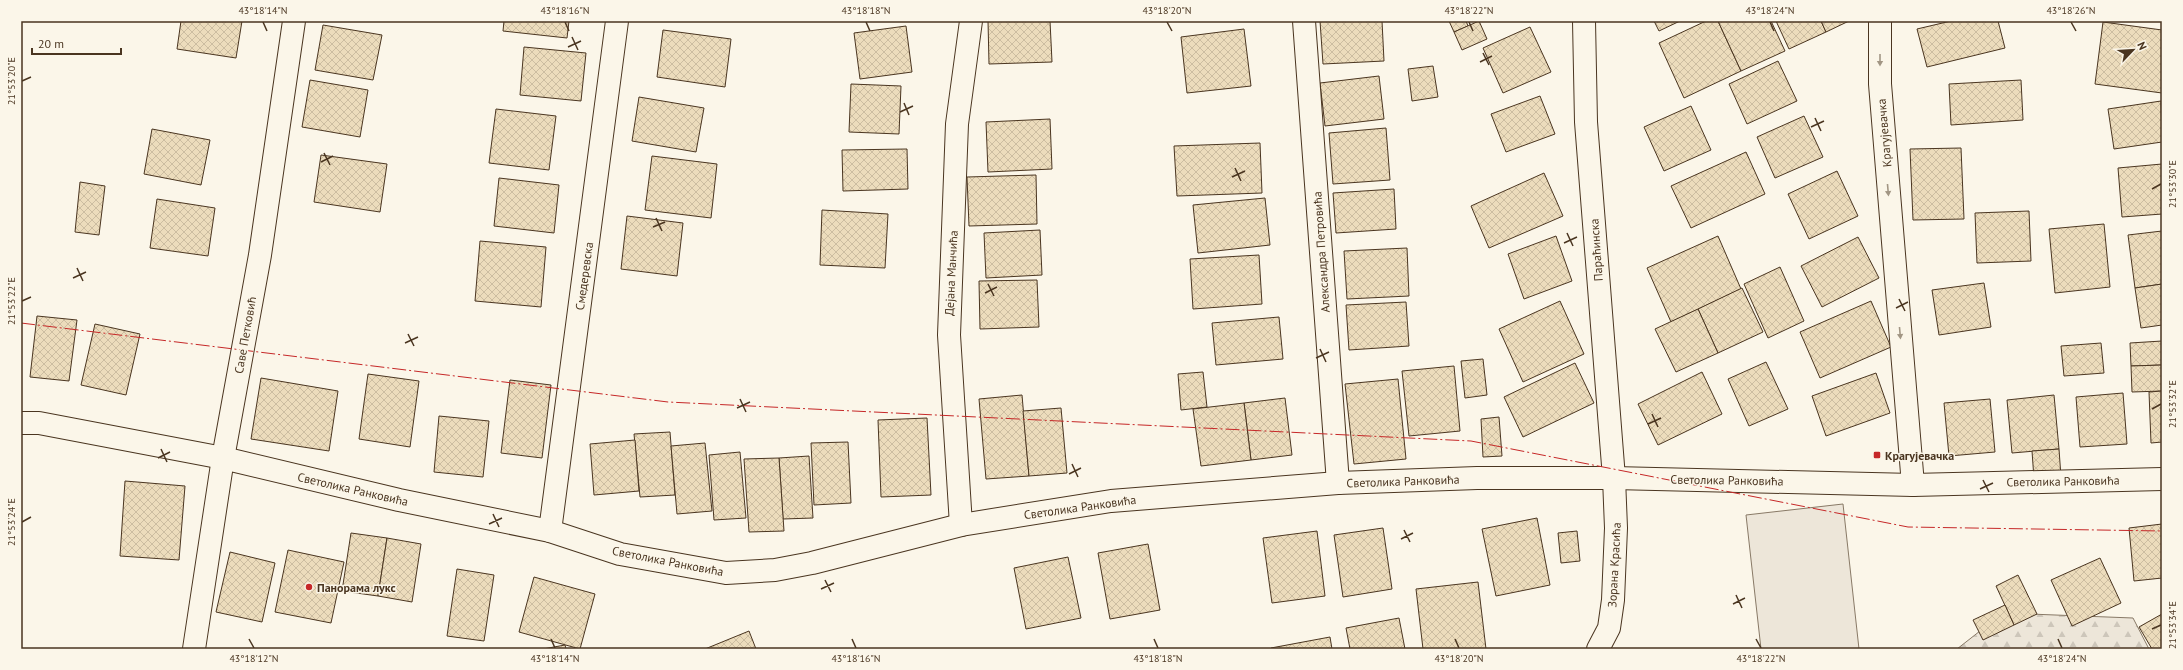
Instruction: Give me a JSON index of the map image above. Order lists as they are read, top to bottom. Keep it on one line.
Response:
{"streets":{"street":["Крагујевачка","Параћинска","Александра Петровића","Дејана Манчића","Смедеревска","Саве Петковић","Светолика Ранковића","Зорана Красића"]},"crossings":[["Крагујевачка","Светолика Ранковића"],["Параћинска","Светолика Ранковића"],["Параћинска","Зорана Красића"],["Александра Петровића","Светолика Ранковића"],["Дејана Манчића","Светолика Ранковића"],["Смедеревска","Светолика Ранковића"],["Саве Петковић","Светолика Ранковића"],["Светолика Ранковића","Зорана Красића"]],"one_way":["Крагујевачка"],"places":{"transit":["Крагујевачка"],"other":["Панорама лукс"]},"scale_bar":"20 m","north":"top right","coordinates":["43°18'14\"N","43°18'16\"N","43°18'18\"N","43°18'20\"N","43°18'22\"N","43°18'24\"N","43°18'26\"N","21°53'20\"E","21°53'30\"E","21°53'22\"E","21°53'32\"E","21°53'24\"E","21°53'34\"E","43°18'12\"N"]}
